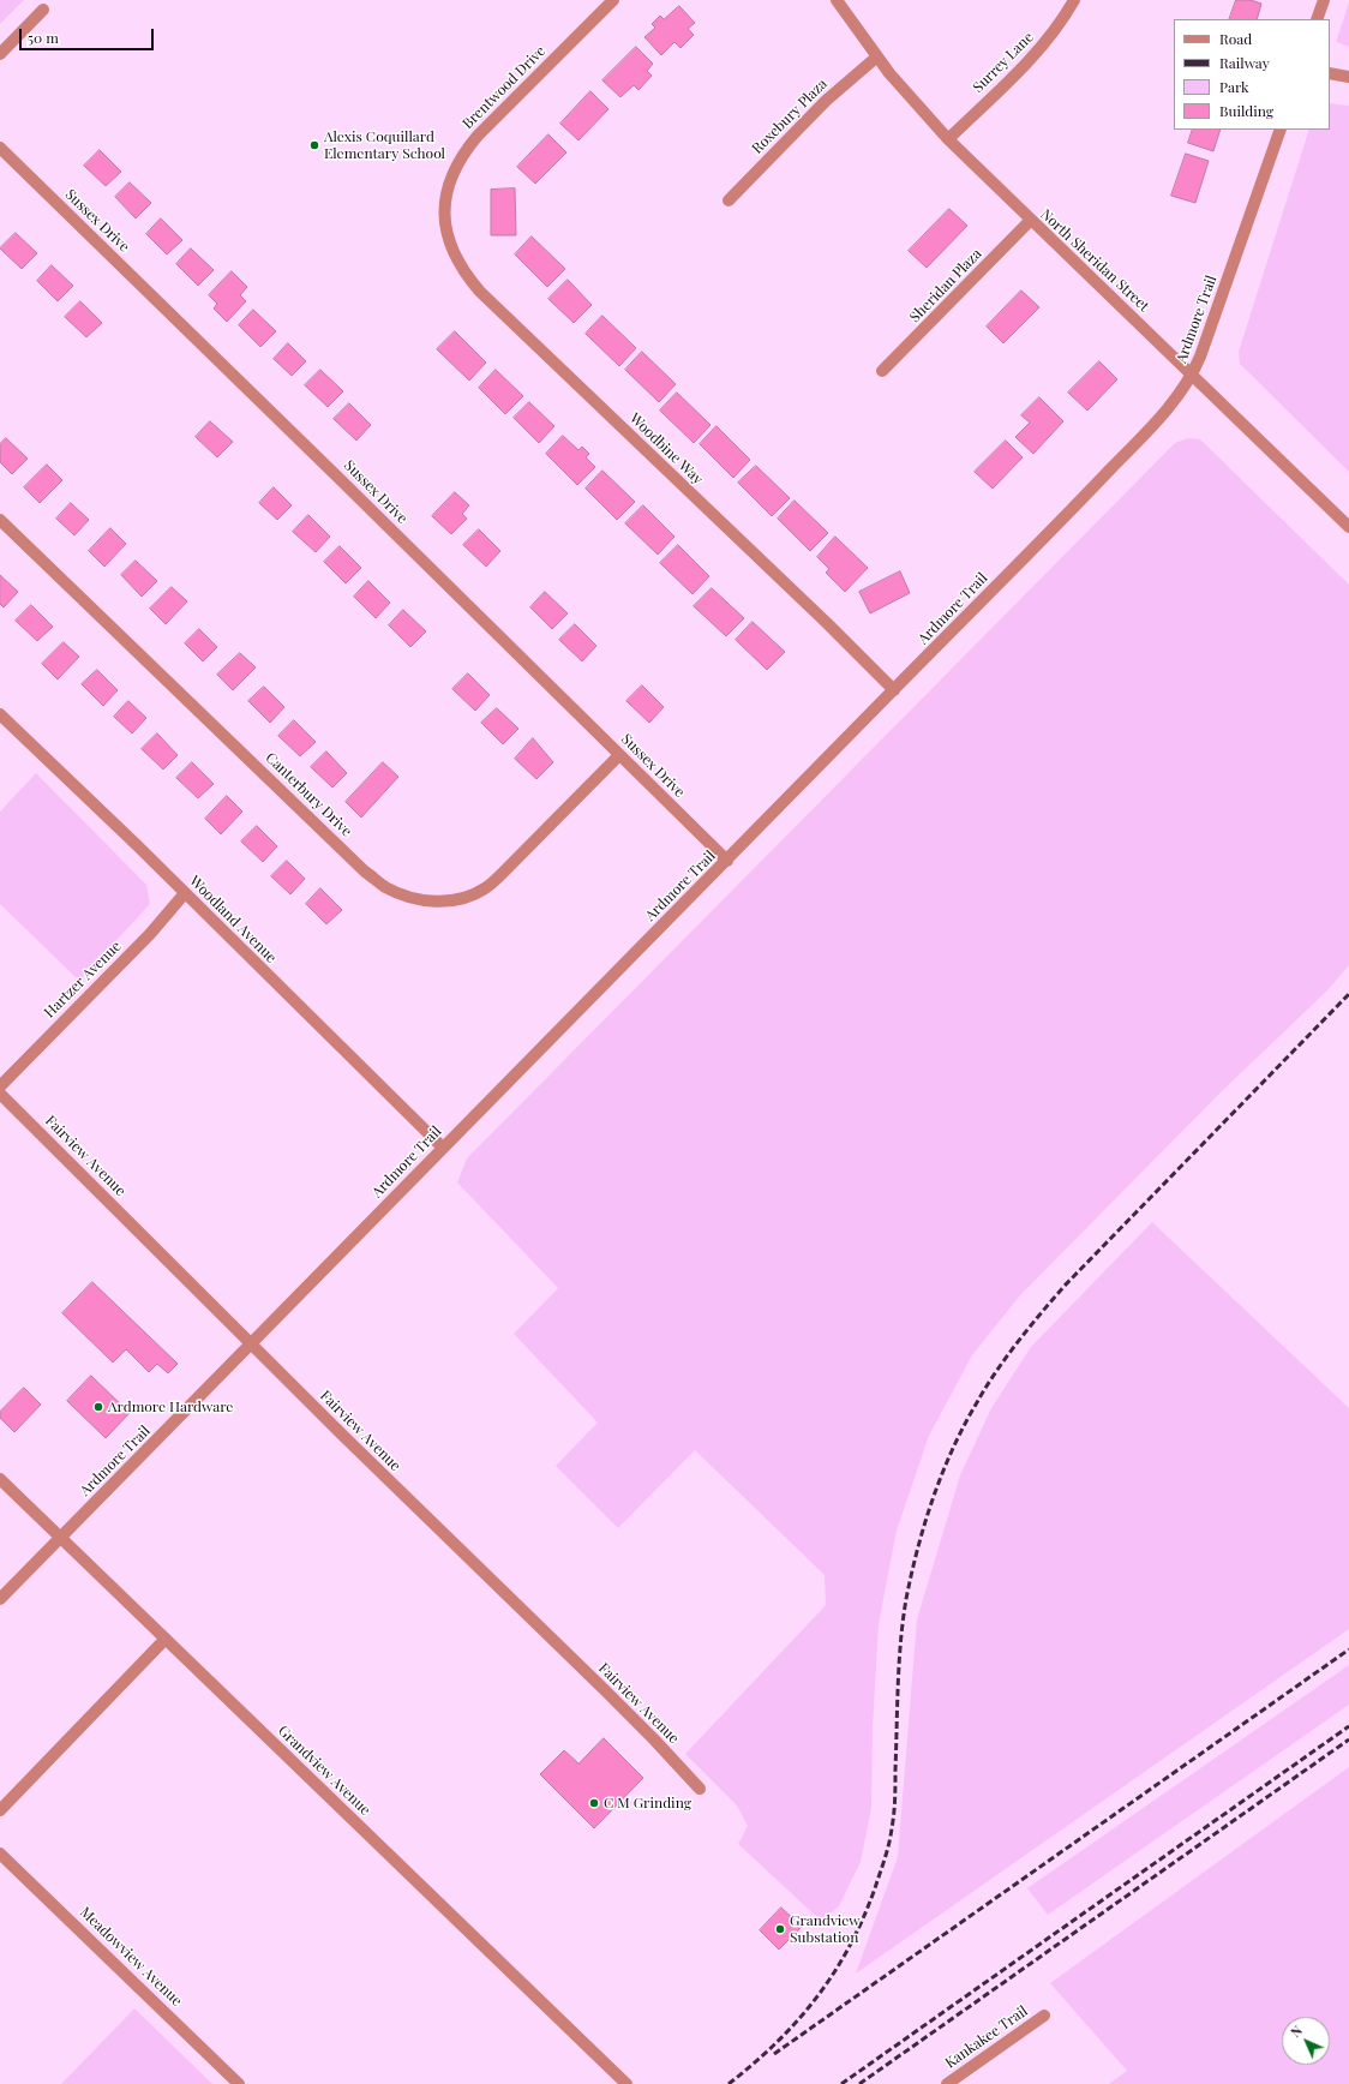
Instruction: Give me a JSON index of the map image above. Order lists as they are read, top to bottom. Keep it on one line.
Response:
{"streets":{"street":["Surrey Lane","Brentwood Drive","Roxebury Plaza","Sussex Drive","North Sheridan Street","Sheridan Plaza","Ardmore Trail","Woodbine Way","Canterbury Drive","Woodland Avenue","Hartzer Avenue","Fairview Avenue","Grandview Avenue","Meadowview Avenue","Kankakee Trail"]},"crossings":[["Surrey Lane","North Sheridan Street"],["Brentwood Drive","Woodbine Way"],["Roxebury Plaza","North Sheridan Street"],["Sussex Drive","Ardmore Trail"],["Sussex Drive","Canterbury Drive"],["North Sheridan Street","Sheridan Plaza"],["North Sheridan Street","Ardmore Trail"],["Ardmore Trail","Woodbine Way"],["Ardmore Trail","Woodland Avenue"],["Ardmore Trail","Fairview Avenue"],["Ardmore Trail","Grandview Avenue"],["Woodland Avenue","Hartzer Avenue"]],"places":["Alexis Coquillard Elementary School","Ardmore Hardware","C M Grinding","Grandview Substation"],"legend":["Road","Railway","Park","Building"],"scale_bar":"50 m","north":"top left"}
